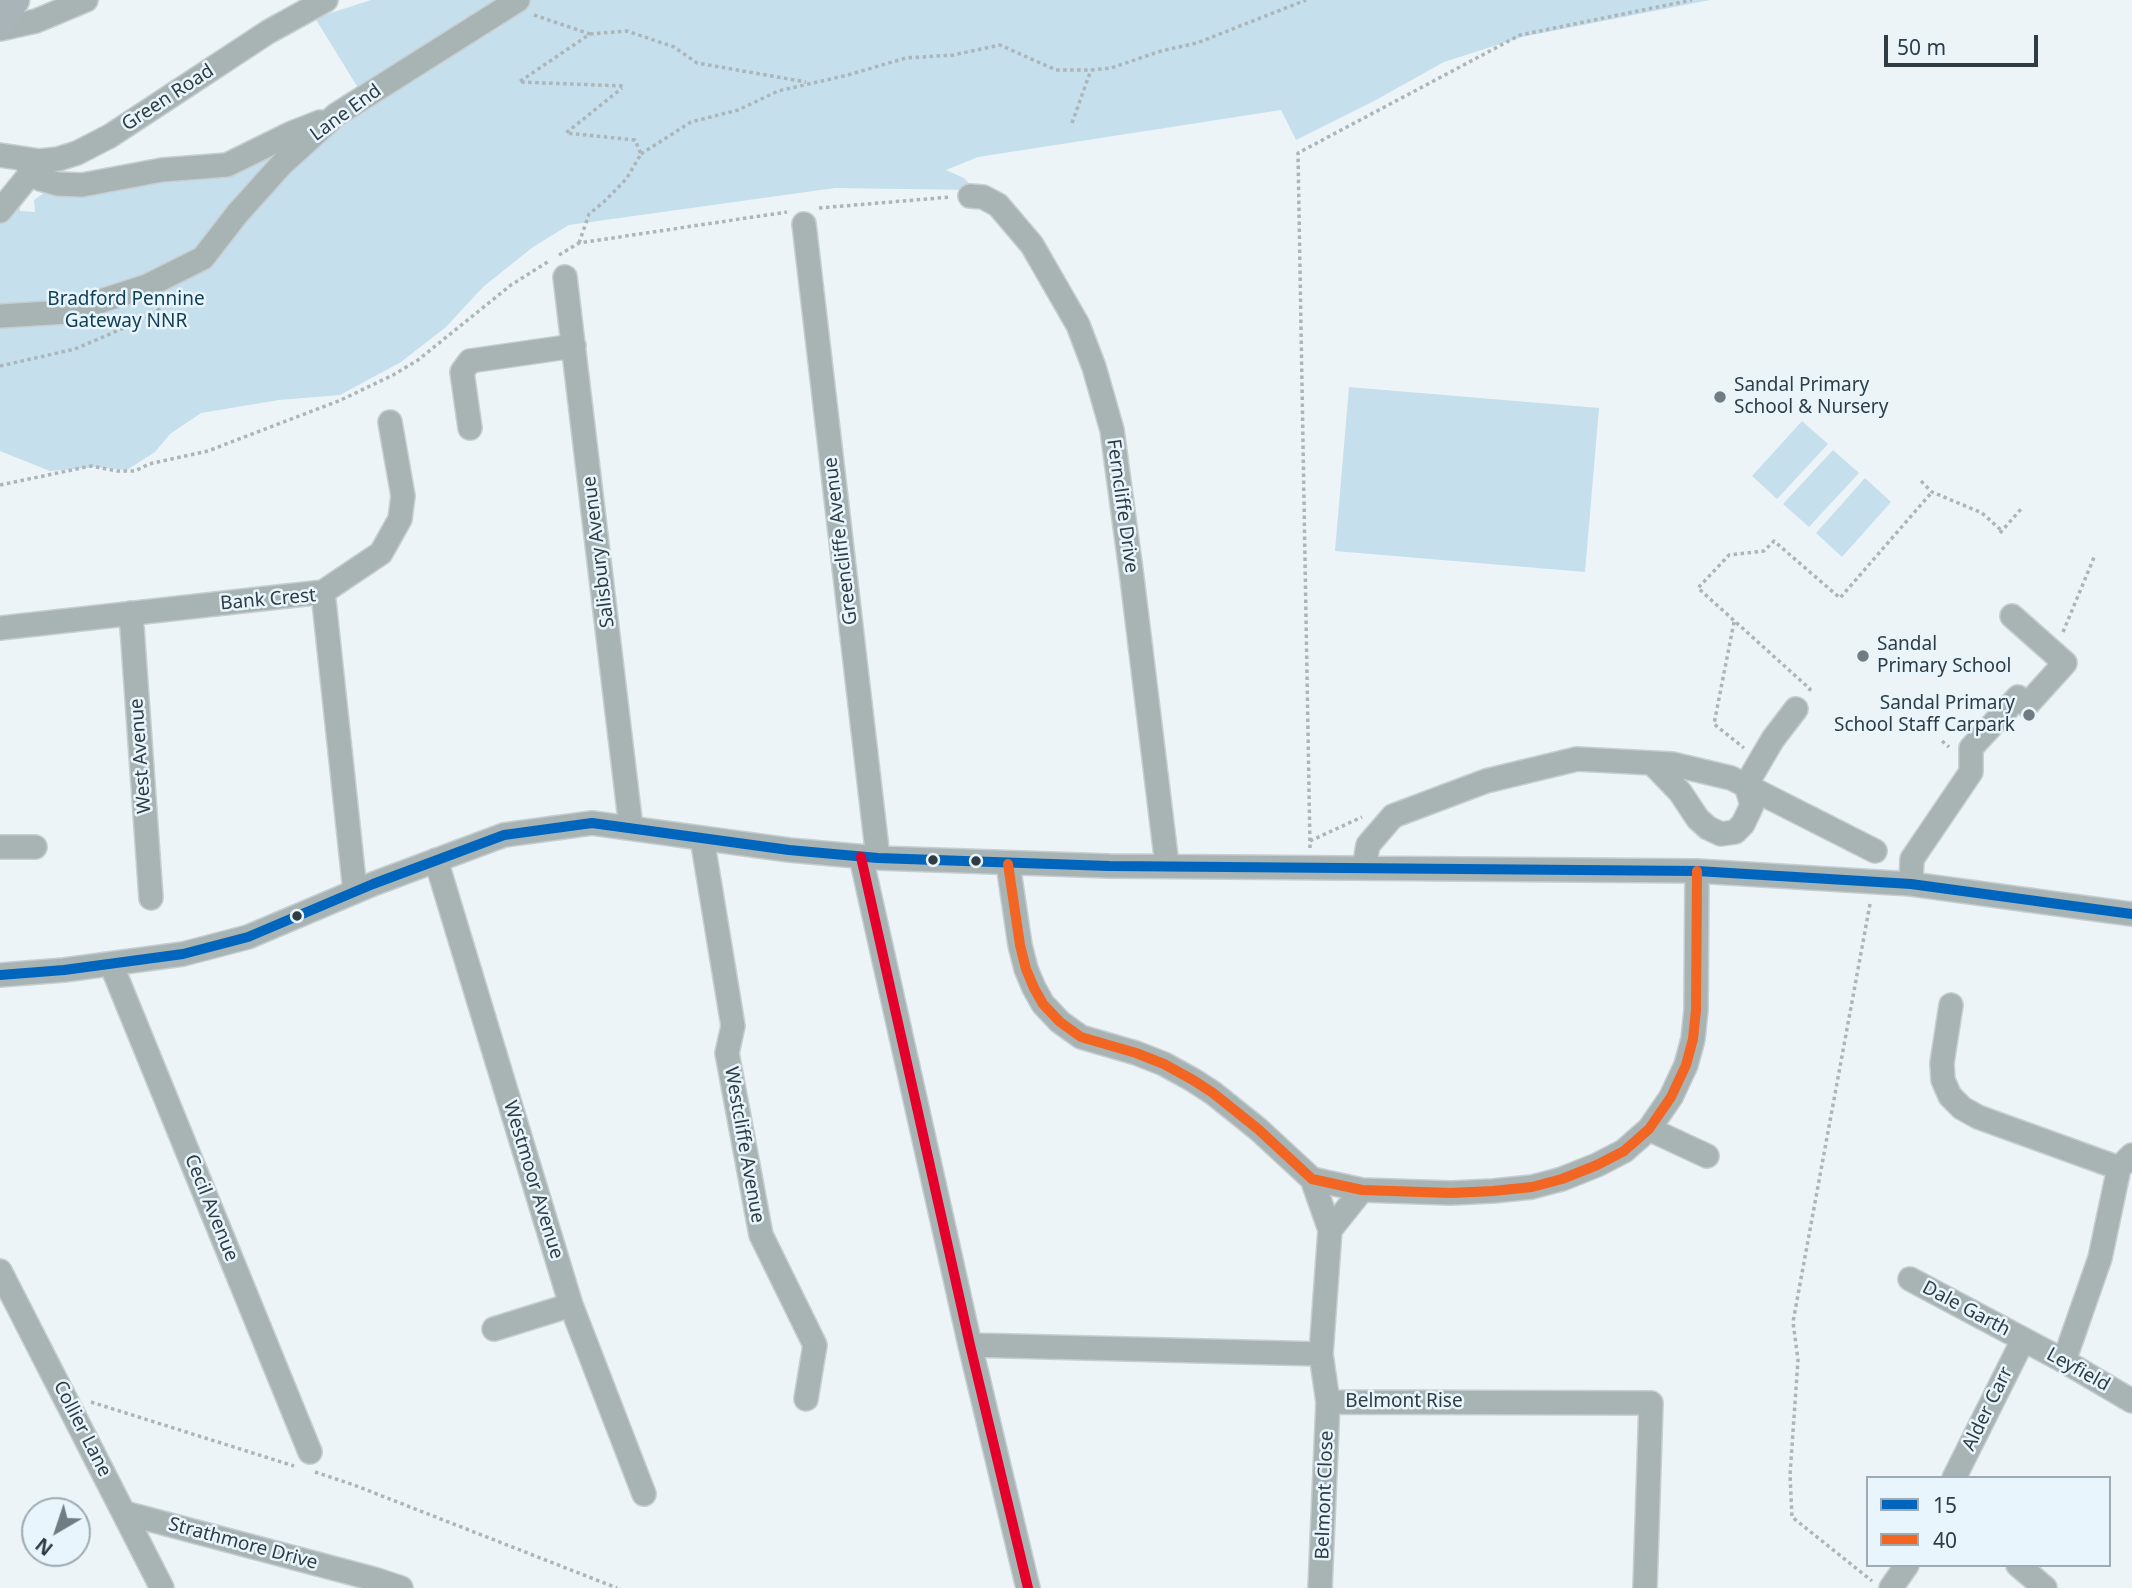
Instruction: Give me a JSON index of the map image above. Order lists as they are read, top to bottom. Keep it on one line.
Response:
{"streets":{"street":["Green Road","Lane End","Ferncliffe Drive","Greencliffe Avenue","Salisbury Avenue","Bank Crest","West Avenue","Westcliffe Avenue","Westmoor Avenue","Cecil Avenue","Dale Garth","Leyfield","Belmont Rise","Alder Carr","Collier Lane","Belmont Close","Strathmore Drive"]},"crossings":[["Bank Crest","West Avenue"],["Dale Garth","Leyfield"],["Dale Garth","Alder Carr"],["Leyfield","Alder Carr"],["Belmont Rise","Belmont Close"],["Collier Lane","Strathmore Drive"]],"parks":["Bradford Pennine Gateway NNR"],"places":["Sandal Primary School & Nursery","Sandal Primary School","Sandal Primary School Staff Carpark"],"lines":["transit line 15","transit line 40"],"legend":["15","40"],"scale_bar":"50 m","north":"bottom left"}
